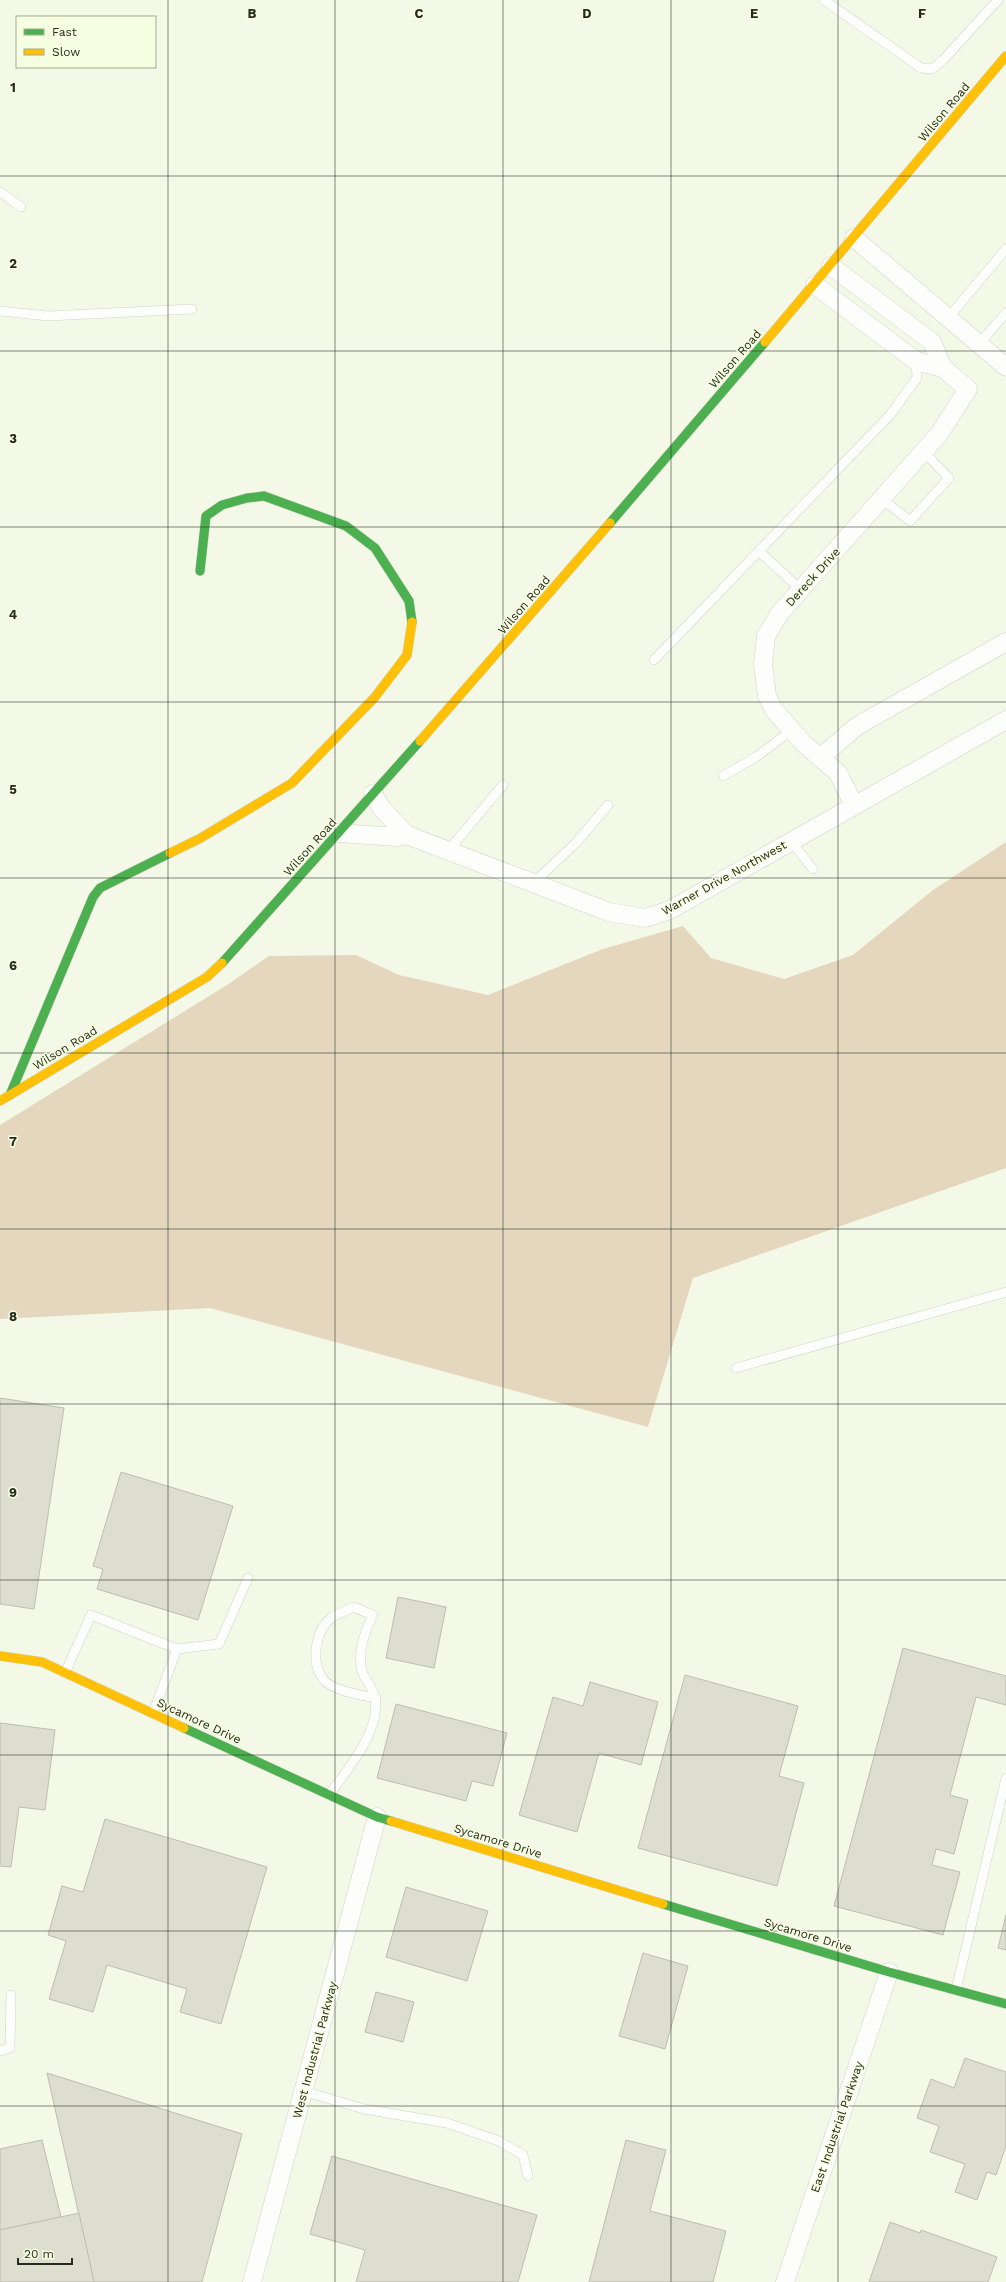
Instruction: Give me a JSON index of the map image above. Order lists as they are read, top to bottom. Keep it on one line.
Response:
{"streets":{"street":["Wilson Road","Dereck Drive","Warner Drive Northwest","Sycamore Drive","West Industrial Parkway","East Industrial Parkway"]},"crossings":[["Wilson Road","Dereck Drive"],["Wilson Road","Warner Drive Northwest"],["Dereck Drive","Warner Drive Northwest"],["Sycamore Drive","West Industrial Parkway"],["Sycamore Drive","East Industrial Parkway"]],"legend":["Fast","Slow"],"scale_bar":"20 m","grid":{"columns":["B","C","D","E","F"],"rows":["1","2","3","4","5","6","7","8","9"]}}
